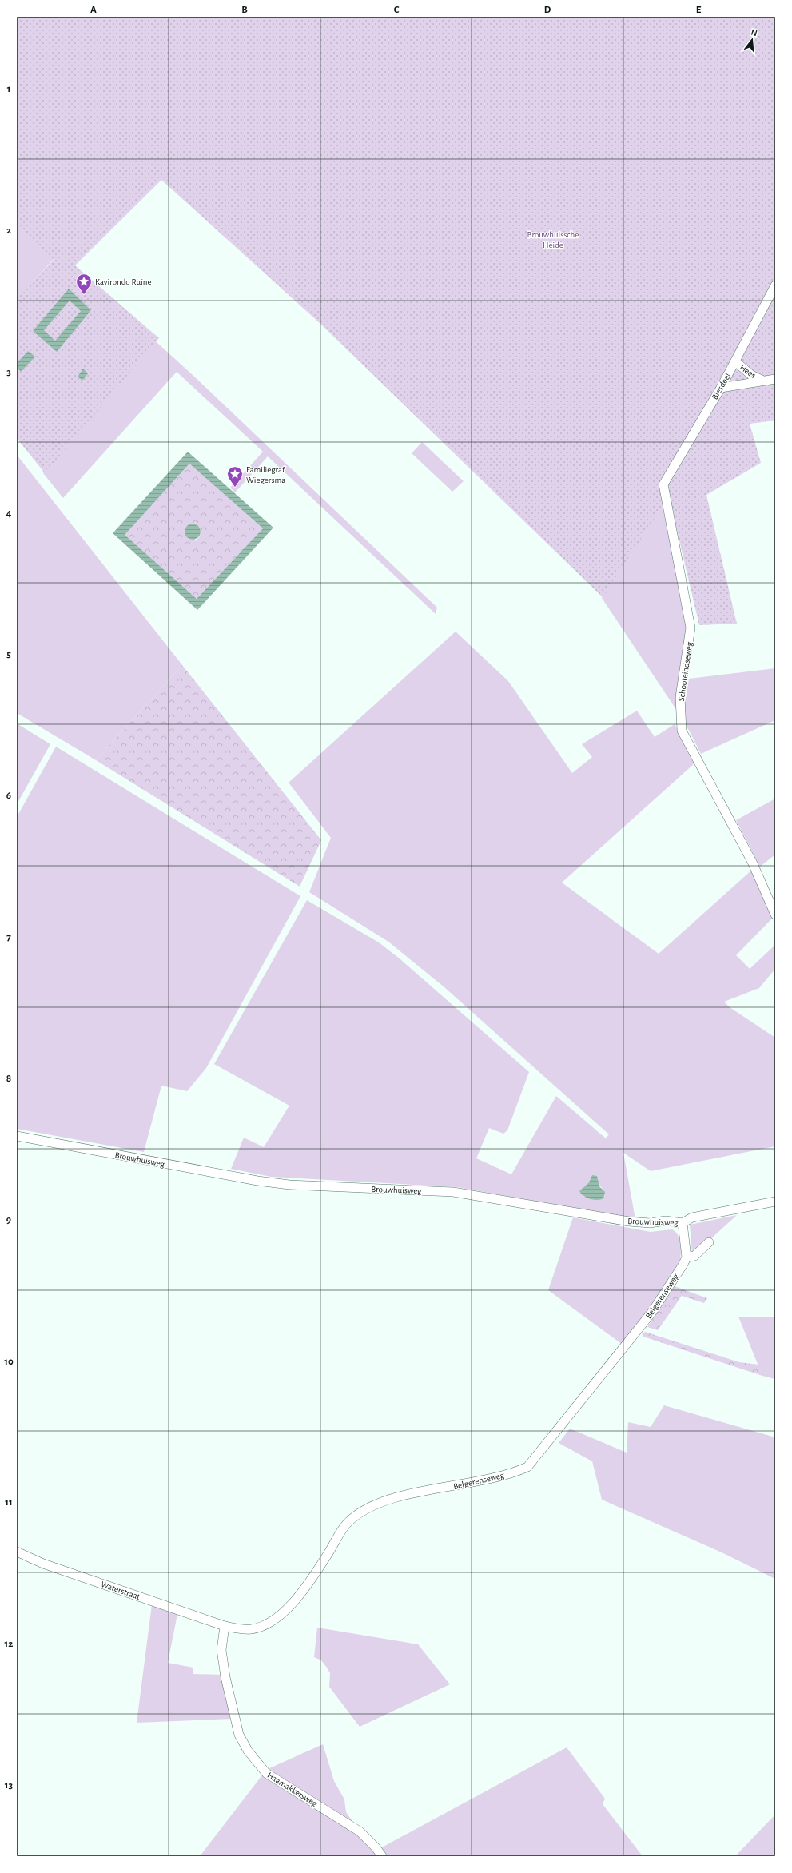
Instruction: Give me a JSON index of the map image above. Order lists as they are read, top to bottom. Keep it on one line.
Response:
{"streets":{"street":["Hees","Biesdeel","Schooteindseweg","Brouwhuisweg","Belgerenseweg","Waterstraat","Haamakkersweg"]},"crossings":[["Hees","Biesdeel"],["Biesdeel","Schooteindseweg"],["Belgerenseweg","Waterstraat"],["Belgerenseweg","Haamakkersweg"],["Waterstraat","Haamakkersweg"]],"parks":["Brouwhuissche Heide"],"places":{"place":["Kavirondo Ruïne","Familiegraf Wiegersma"]},"north":"top","grid":{"columns":["A","B","C","D","E"],"rows":["1","2","3","4","5","6","7","8","9","10","11","12","13"]}}
